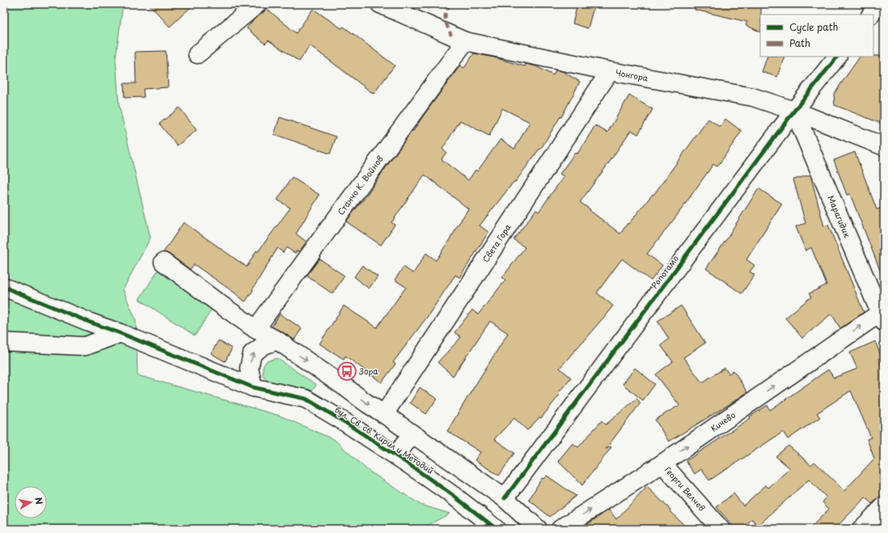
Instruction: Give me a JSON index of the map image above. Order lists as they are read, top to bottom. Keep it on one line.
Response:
{"streets":{"street":["Чонгора","Станчо К. Войнов","Марагидик","Света Гора","Ропотамо","Кичево","бул. Св. св. Кирил и Методий","Георги Велчев"]},"crossings":[["Чонгора","Станчо К. Войнов"],["Чонгора","Марагидик"],["Чонгора","Света Гора"],["Чонгора","Ропотамо"],["Марагидик","Ропотамо"],["Марагидик","Кичево"],["Кичево","Георги Велчев"]],"one_way":["Кичево"],"places":{"bus stop":["Зора"]},"legend":["Cycle path","Path"],"north":"right"}
